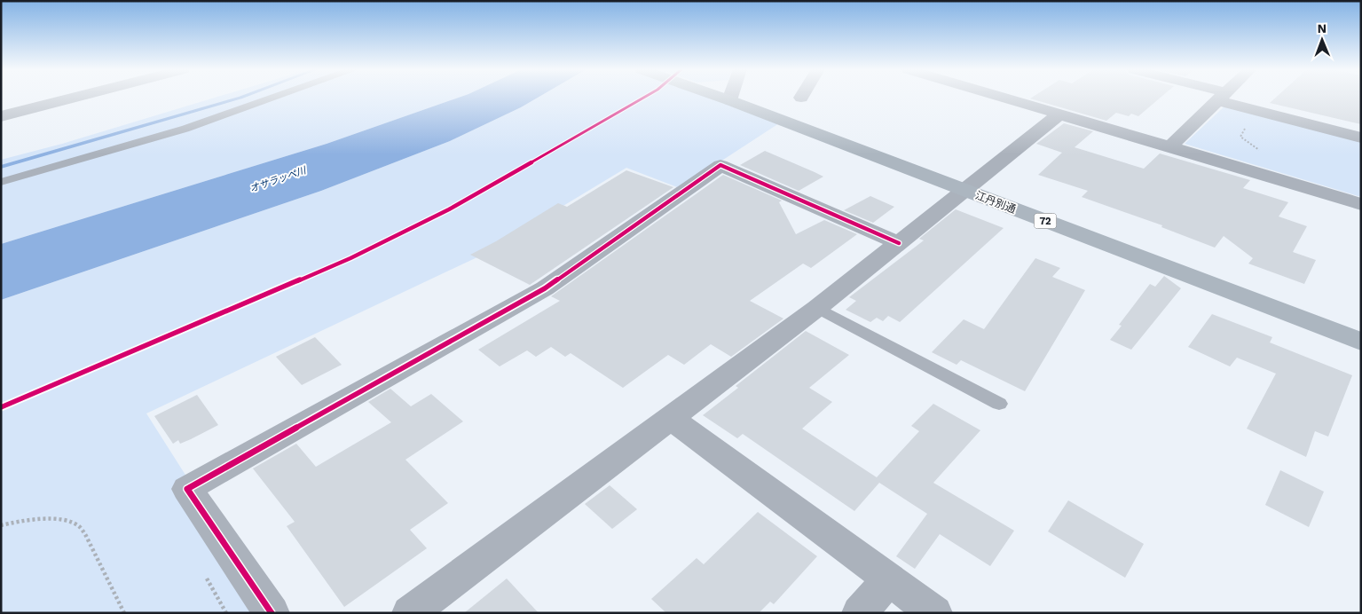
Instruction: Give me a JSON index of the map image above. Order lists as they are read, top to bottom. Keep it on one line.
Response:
{"streets":{"main road":["江丹別通","72"]},"crossings":[["江丹別通","72"]],"water":["オサラッペ川"],"north":"top"}
